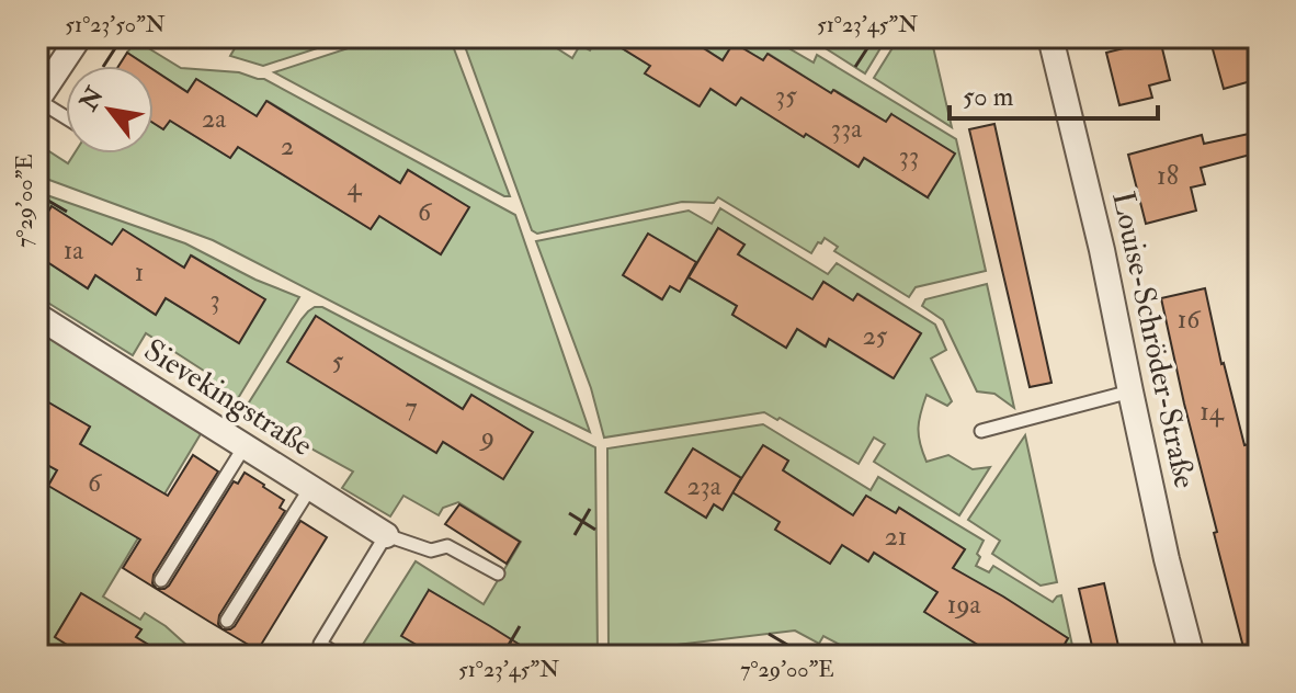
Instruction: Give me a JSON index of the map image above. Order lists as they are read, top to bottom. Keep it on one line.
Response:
{"streets":{"street":["Louise-Schröder-Straße","Sievekingstraße"]},"house_numbers":["35","2a","33a","2","33","18","4","6","1a","1","3","16","25","5","7","14","9","6","23a","21","19a"],"scale_bar":"50 m","north":"top left","coordinates":["51°23'50\"N","51°23'45\"N","7°29'00\"E"]}
